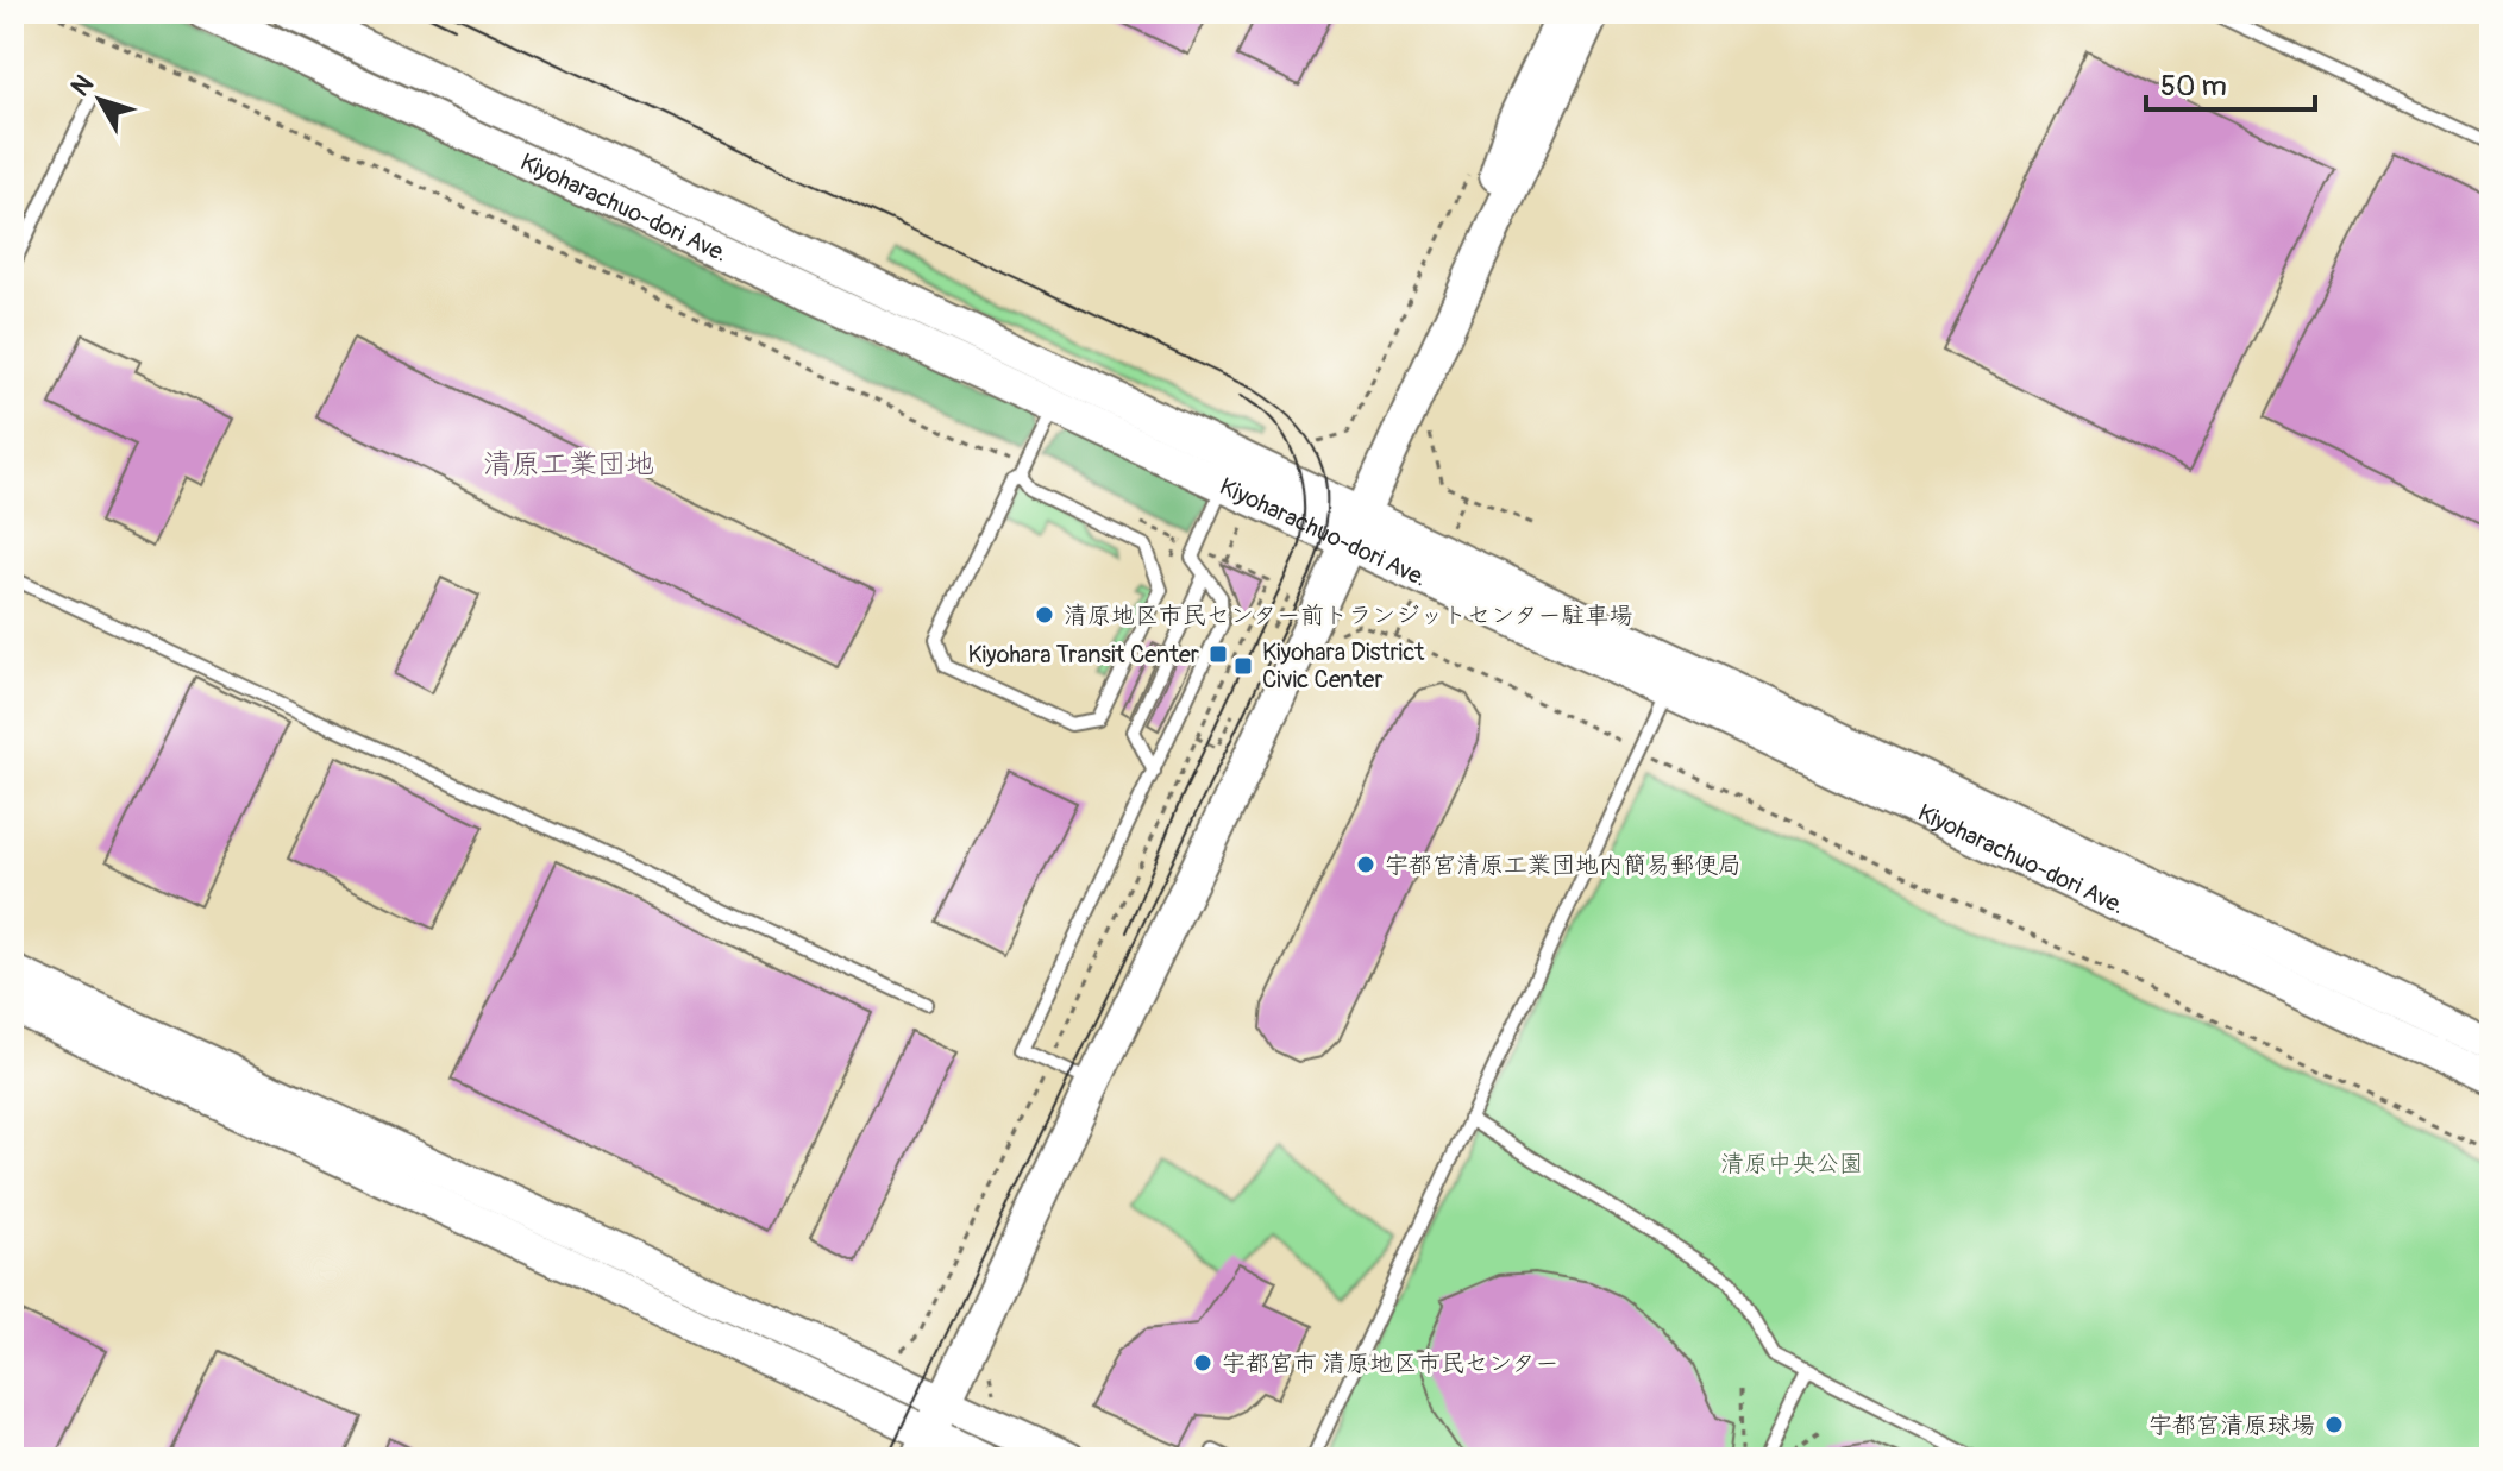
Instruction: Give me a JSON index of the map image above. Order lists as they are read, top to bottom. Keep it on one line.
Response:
{"streets":{"street":["Kiyoharachuo-dori Ave."]},"districts":["清原工業団地"],"parks":["清原中央公園"],"places":{"other":["清原地区市民センター前トランジットセンター駐車場","宇都宮清原工業団地内簡易郵便局","宇都宮市 清原地区市民センター","宇都宮清原球場"],"transit":["Kiyohara Transit Center","Kiyohara District Civic Center"]},"scale_bar":"50 m","north":"top left"}
